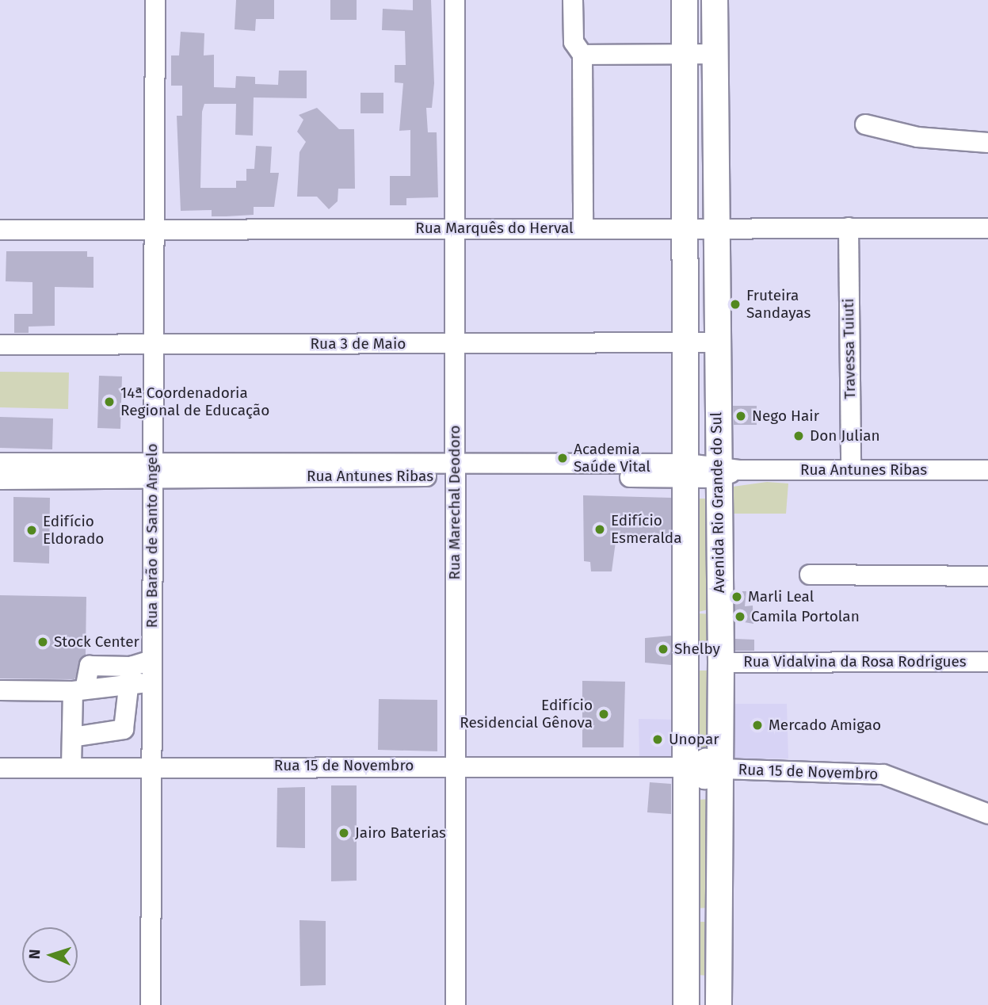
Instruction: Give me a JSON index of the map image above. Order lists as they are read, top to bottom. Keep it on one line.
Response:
{"streets":{"main road":["Avenida Rio Grande do Sul"],"street":["Rua Marquês do Herval","Rua 3 de Maio","Travessa Tuiuti","Rua Antunes Ribas","Rua Marechal Deodoro","Rua Barão de Santo Angelo","Rua Vidalvina da Rosa Rodrigues","Rua 15 de Novembro"]},"crossings":[["Rua Marquês do Herval","Travessa Tuiuti"],["Rua Marquês do Herval","Rua Marechal Deodoro"],["Rua Marquês do Herval","Avenida Rio Grande do Sul"],["Rua Marquês do Herval","Rua Barão de Santo Angelo"],["Rua 3 de Maio","Rua Marechal Deodoro"],["Rua 3 de Maio","Avenida Rio Grande do Sul"],["Rua 3 de Maio","Rua Barão de Santo Angelo"],["Travessa Tuiuti","Rua Antunes Ribas"],["Rua Antunes Ribas","Rua Marechal Deodoro"],["Rua Antunes Ribas","Avenida Rio Grande do Sul"],["Rua Antunes Ribas","Rua Barão de Santo Angelo"],["Rua Marechal Deodoro","Rua 15 de Novembro"],["Avenida Rio Grande do Sul","Rua Vidalvina da Rosa Rodrigues"],["Avenida Rio Grande do Sul","Rua 15 de Novembro"],["Rua Barão de Santo Angelo","Rua 15 de Novembro"]],"places":["Fruteira Sandayas","14ª Coordenadoria Regional de Educação","Nego Hair","Don Julian","Academia Saúde Vital","Edifício Esmeralda","Edifício Eldorado","Marli Leal","Camila Portolan","Stock Center","Shelby","Edifício Residencial Gênova","Mercado Amigao","Unopar","Jairo Baterias"],"north":"left"}
